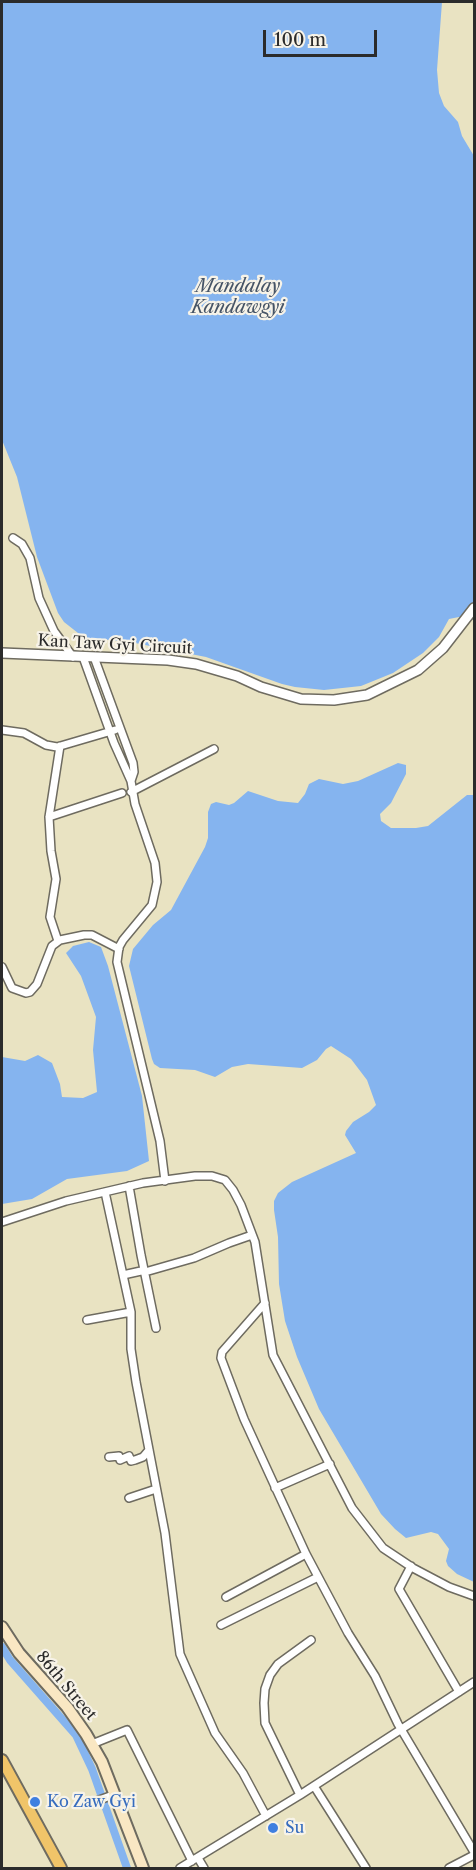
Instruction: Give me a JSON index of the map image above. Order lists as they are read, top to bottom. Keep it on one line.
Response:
{"streets":{"main road":["86th Street"],"street":["Kan Taw Gyi Circuit"]},"water":["Mandalay Kandawgyi"],"places":["Ko Zaw Gyi","Su"],"scale_bar":"100 m"}
